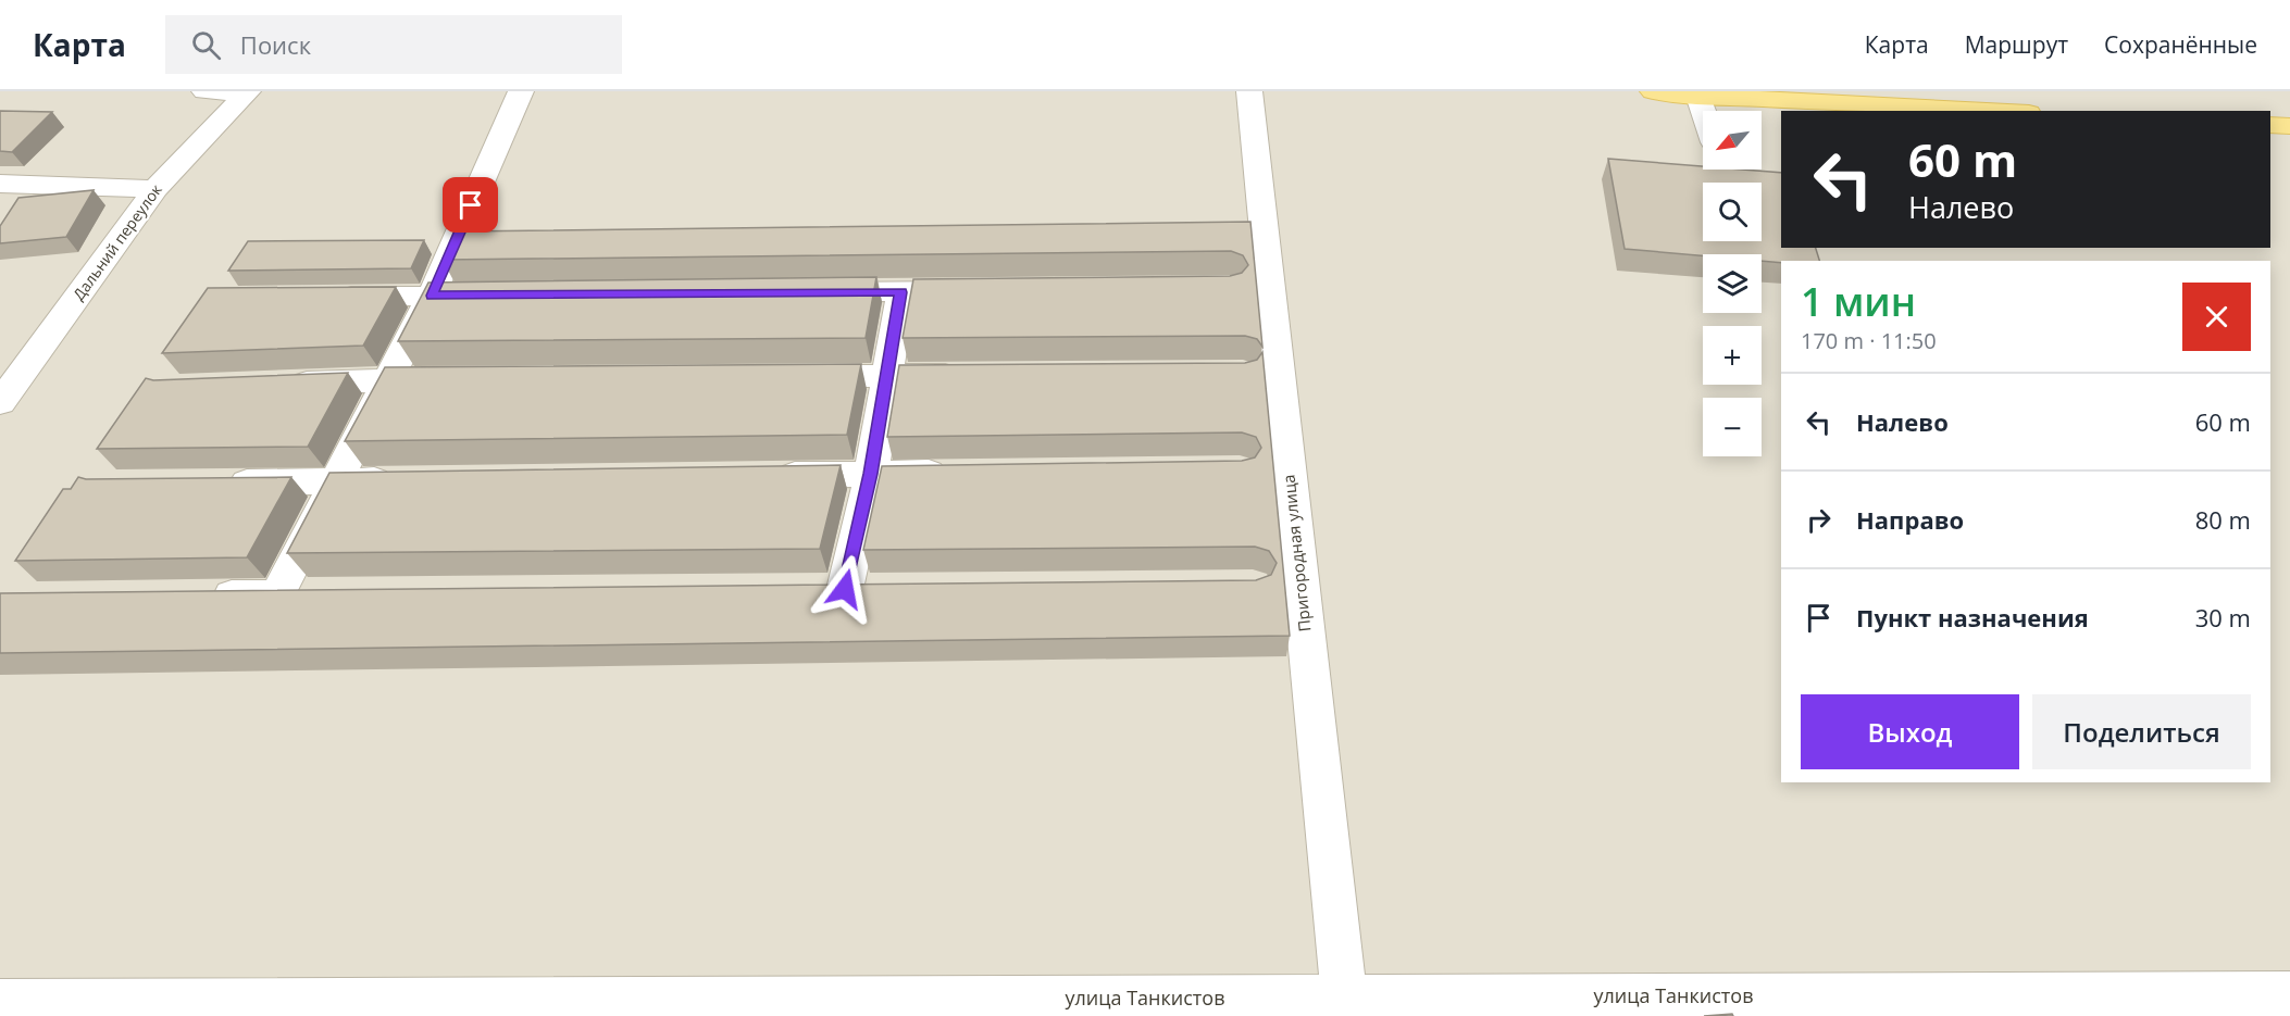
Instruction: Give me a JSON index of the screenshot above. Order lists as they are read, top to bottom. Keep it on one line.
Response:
{"streets":{"street":["Дальний переулок","Пригородная улица","улица Танкистов"]},"crossings":[["Пригородная улица","улица Танкистов"]],"north":"bottom left","page":{"header":"Карта","search":"Поиск","nav":["Карта","Маршрут","Сохранённые"],"map_buttons":["+","−"],"turn":["60 m","Налево"],"heading":["1 мин","170 m · 11:50"],"list":[{"name":"Налево","value":"60 m"},{"name":"Направо","value":"80 m"},{"name":"Пункт назначения","value":"30 m"}],"buttons":["Выход","Поделиться"]}}
